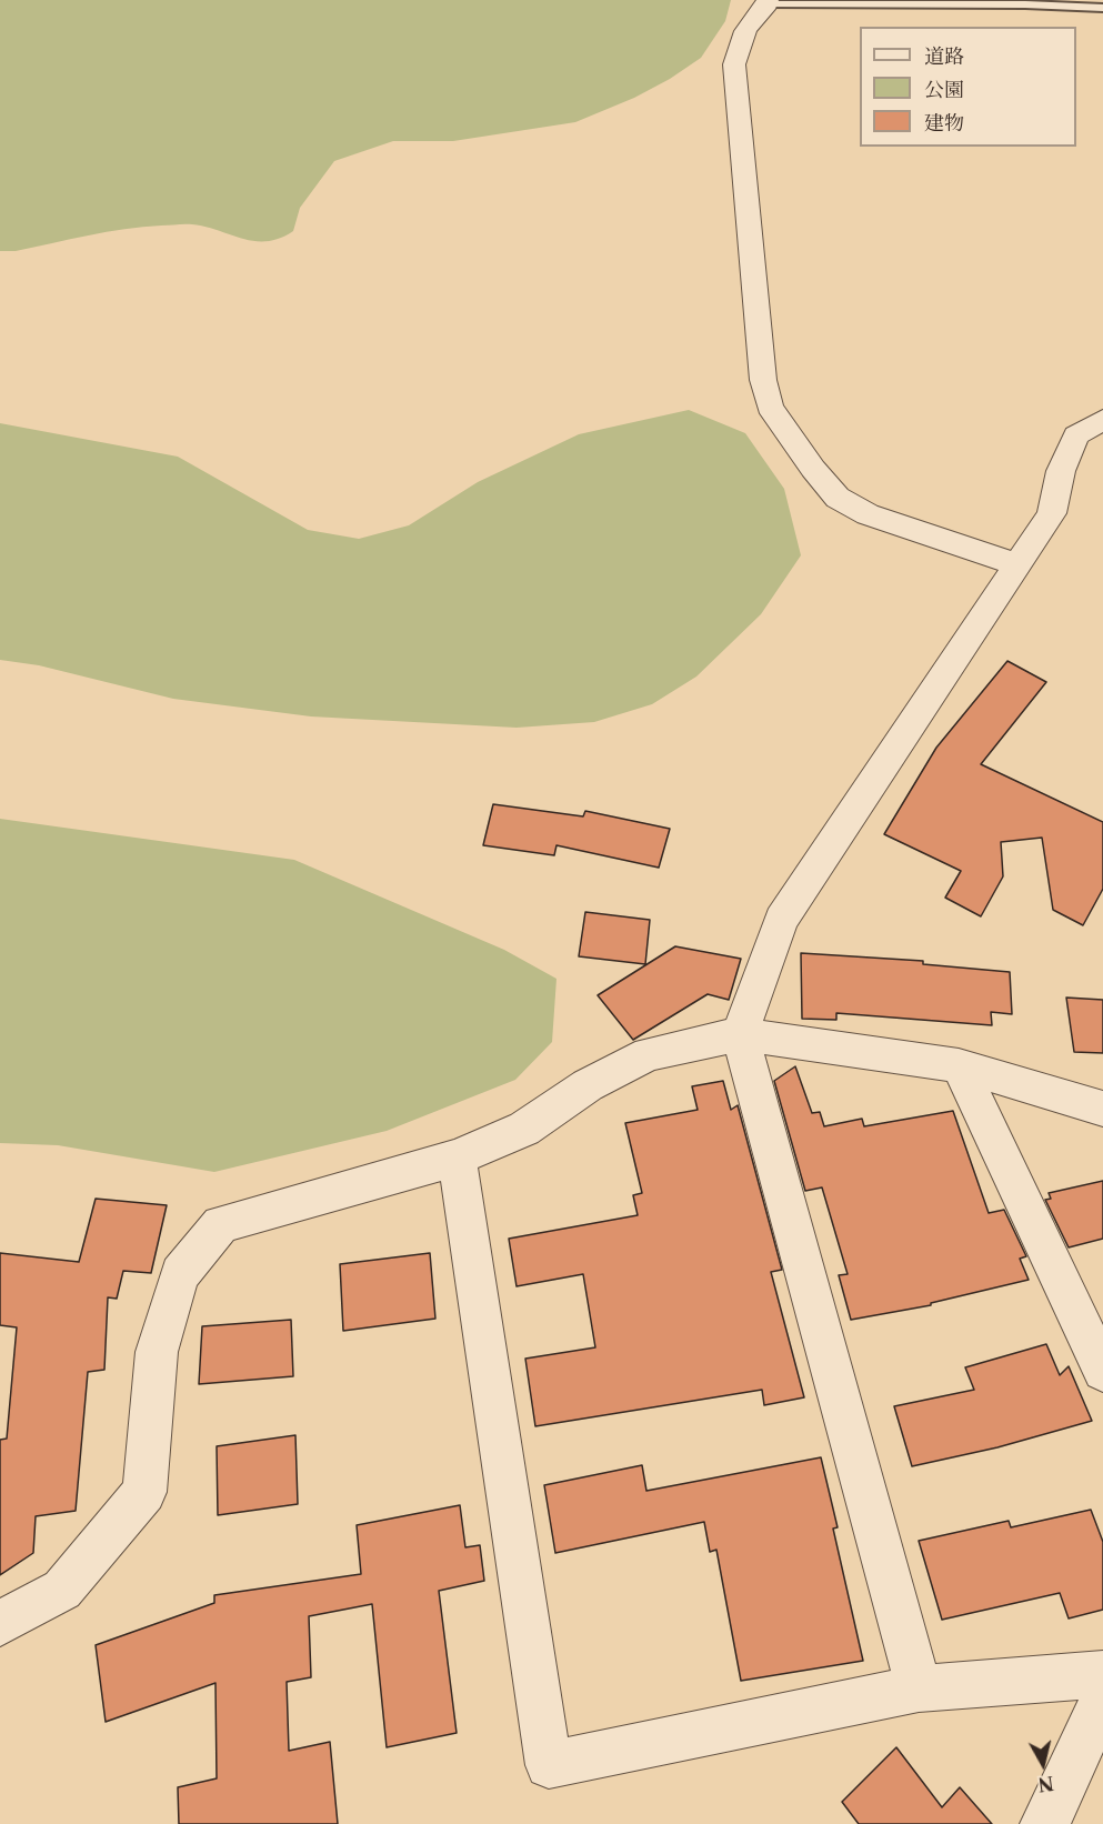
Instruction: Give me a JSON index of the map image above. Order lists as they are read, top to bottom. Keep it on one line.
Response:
{"legend":["道路","公園","建物"],"north":"bottom"}
